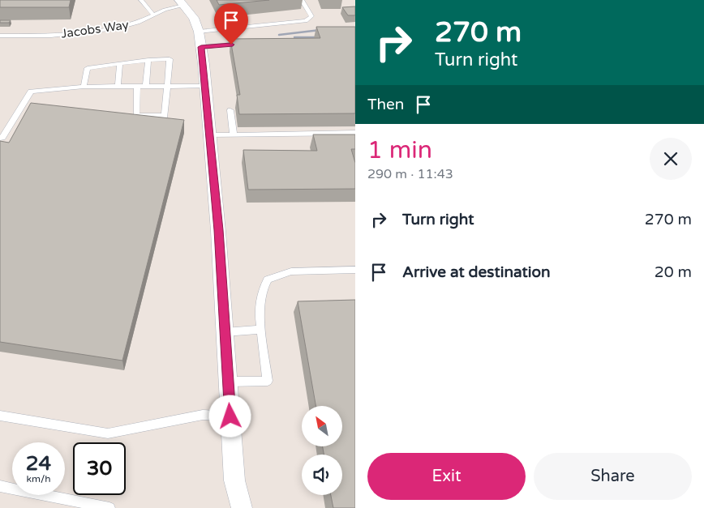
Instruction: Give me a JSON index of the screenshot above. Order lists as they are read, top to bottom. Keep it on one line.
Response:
{"streets":{"lane":["Jacobs Way"]},"north":"top left","page":{"turn":["270 m","Turn right"],"then":"Then","heading":["1 min","290 m · 11:43"],"list":[{"name":"Turn right","value":"270 m"},{"name":"Arrive at destination","value":"20 m"}],"speed":"24 km/h","limit":"30","buttons":["Exit","Share"]}}
